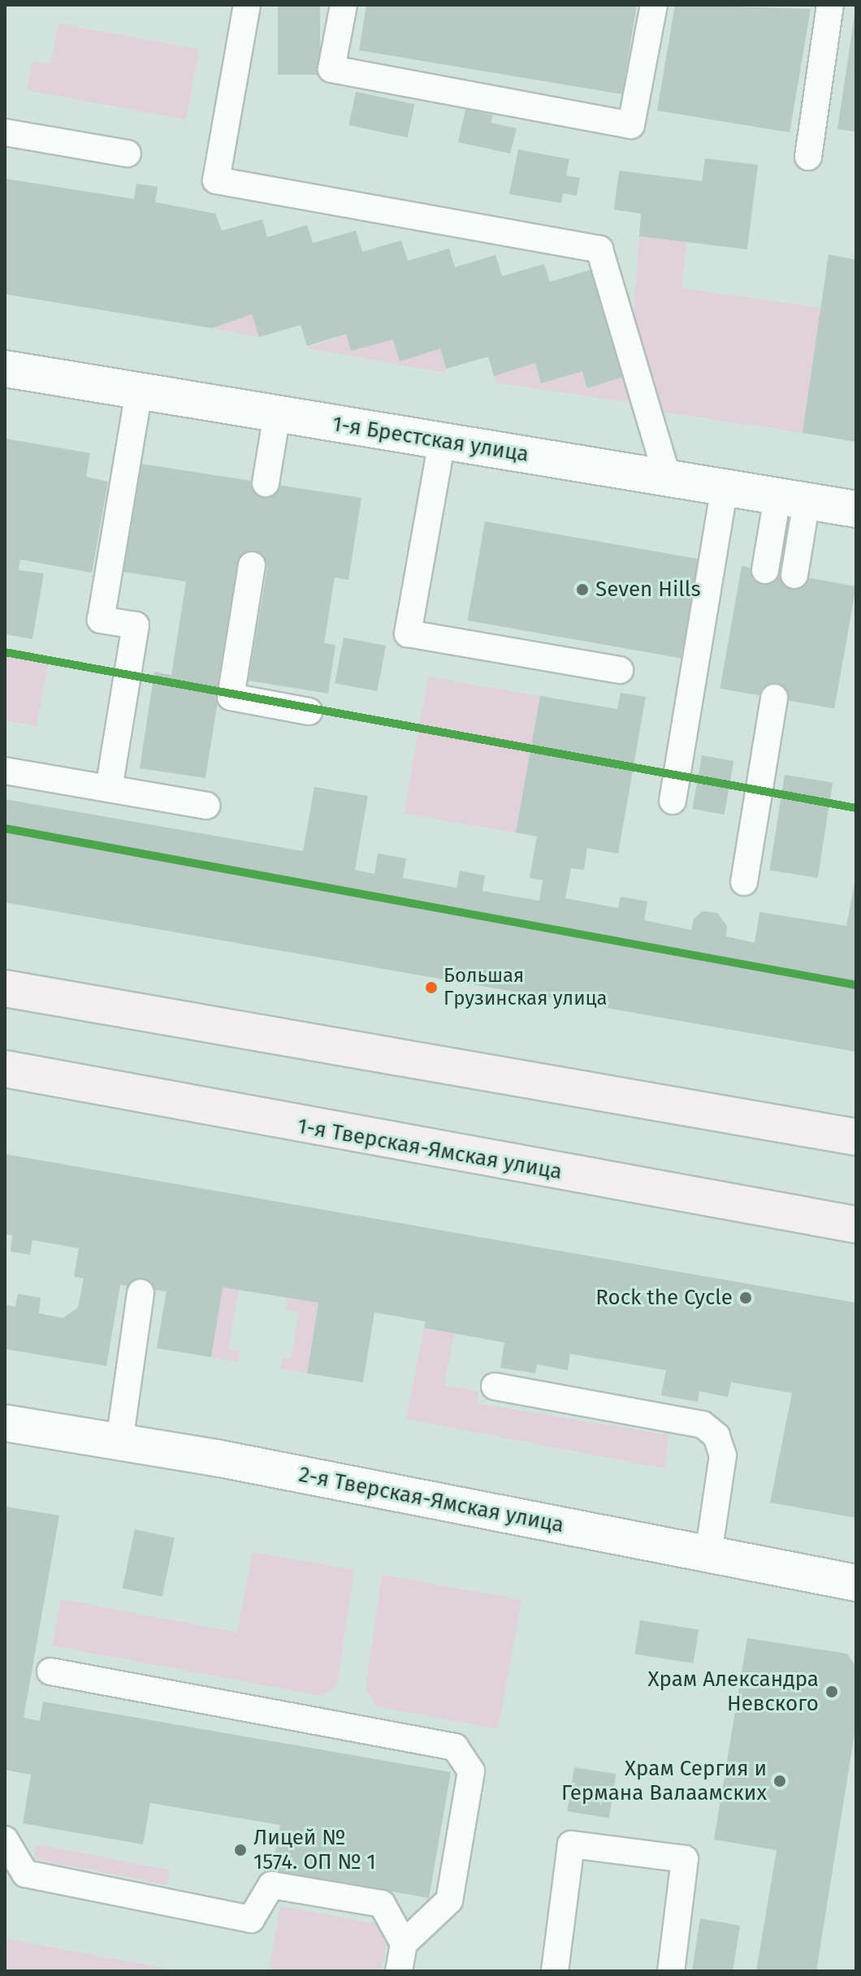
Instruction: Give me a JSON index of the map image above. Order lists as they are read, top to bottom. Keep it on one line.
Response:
{"streets":{"main road":["1-я Тверская-Ямская улица"],"street":["1-я Брестская улица","2-я Тверская-Ямская улица"]},"places":["Seven Hills","Большая Грузинская улица","Rock the Cycle","Храм Александра Невского","Храм Сергия и Германа Валаамских","Лицей № 1574. ОП № 1"]}
